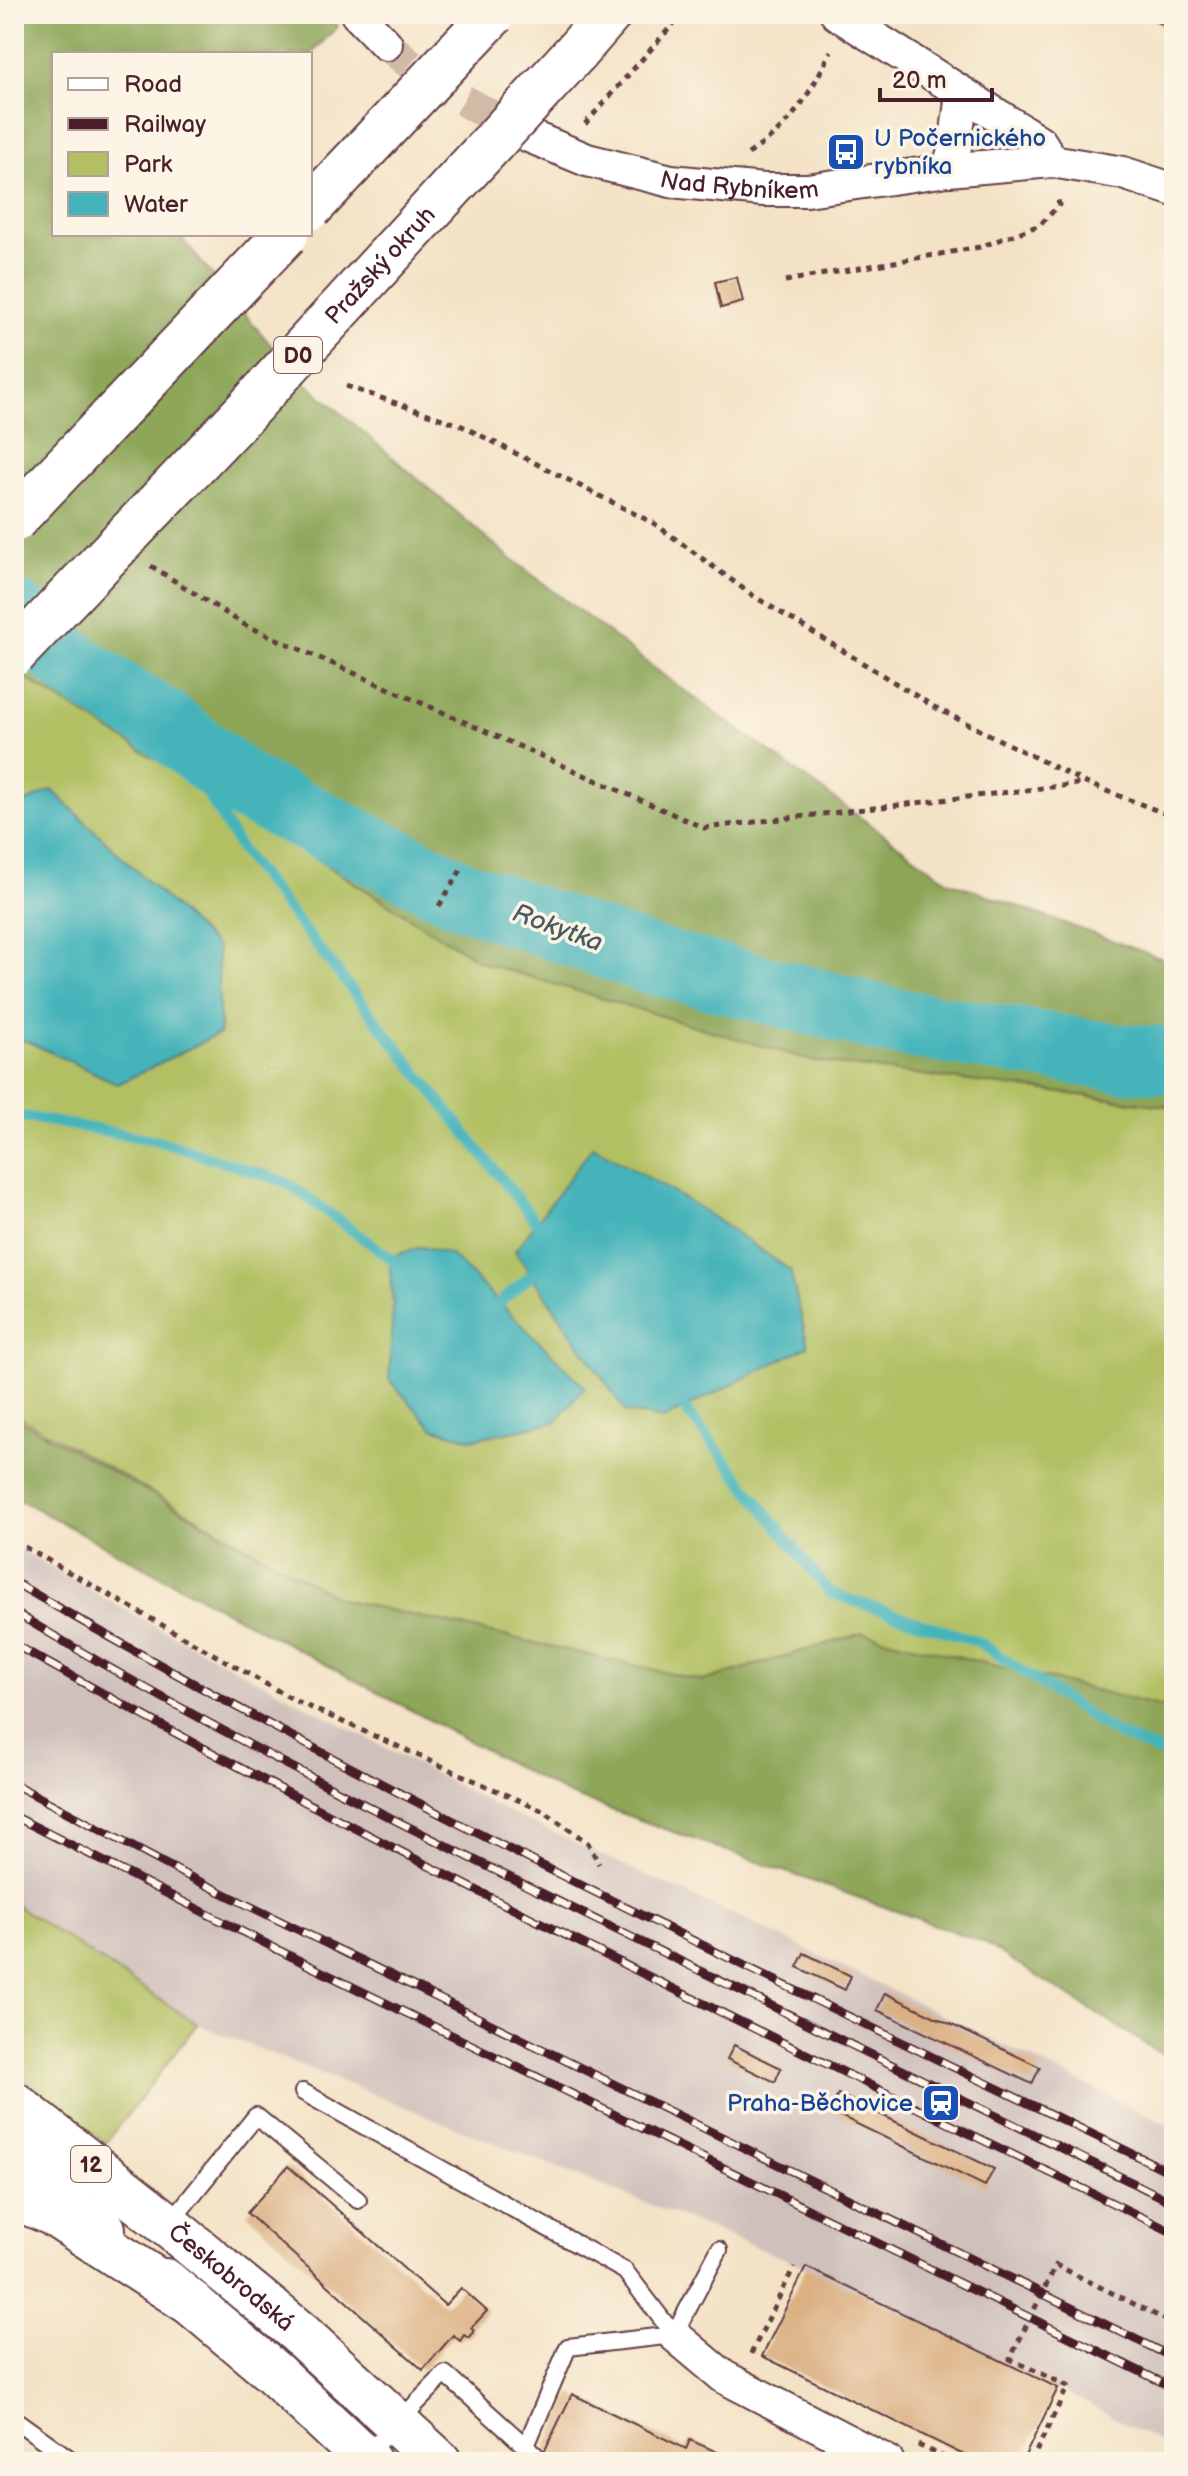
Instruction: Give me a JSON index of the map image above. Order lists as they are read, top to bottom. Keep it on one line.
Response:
{"streets":{"main road":["Pražský okruh","D0","12","Českobrodská"],"street":["Nad Rybníkem"]},"water":["Rokytka"],"places":{"bus stop":["U Počernického rybníka"],"station":["Praha-Běchovice"]},"legend":["Road","Railway","Park","Water"],"scale_bar":"20 m"}
